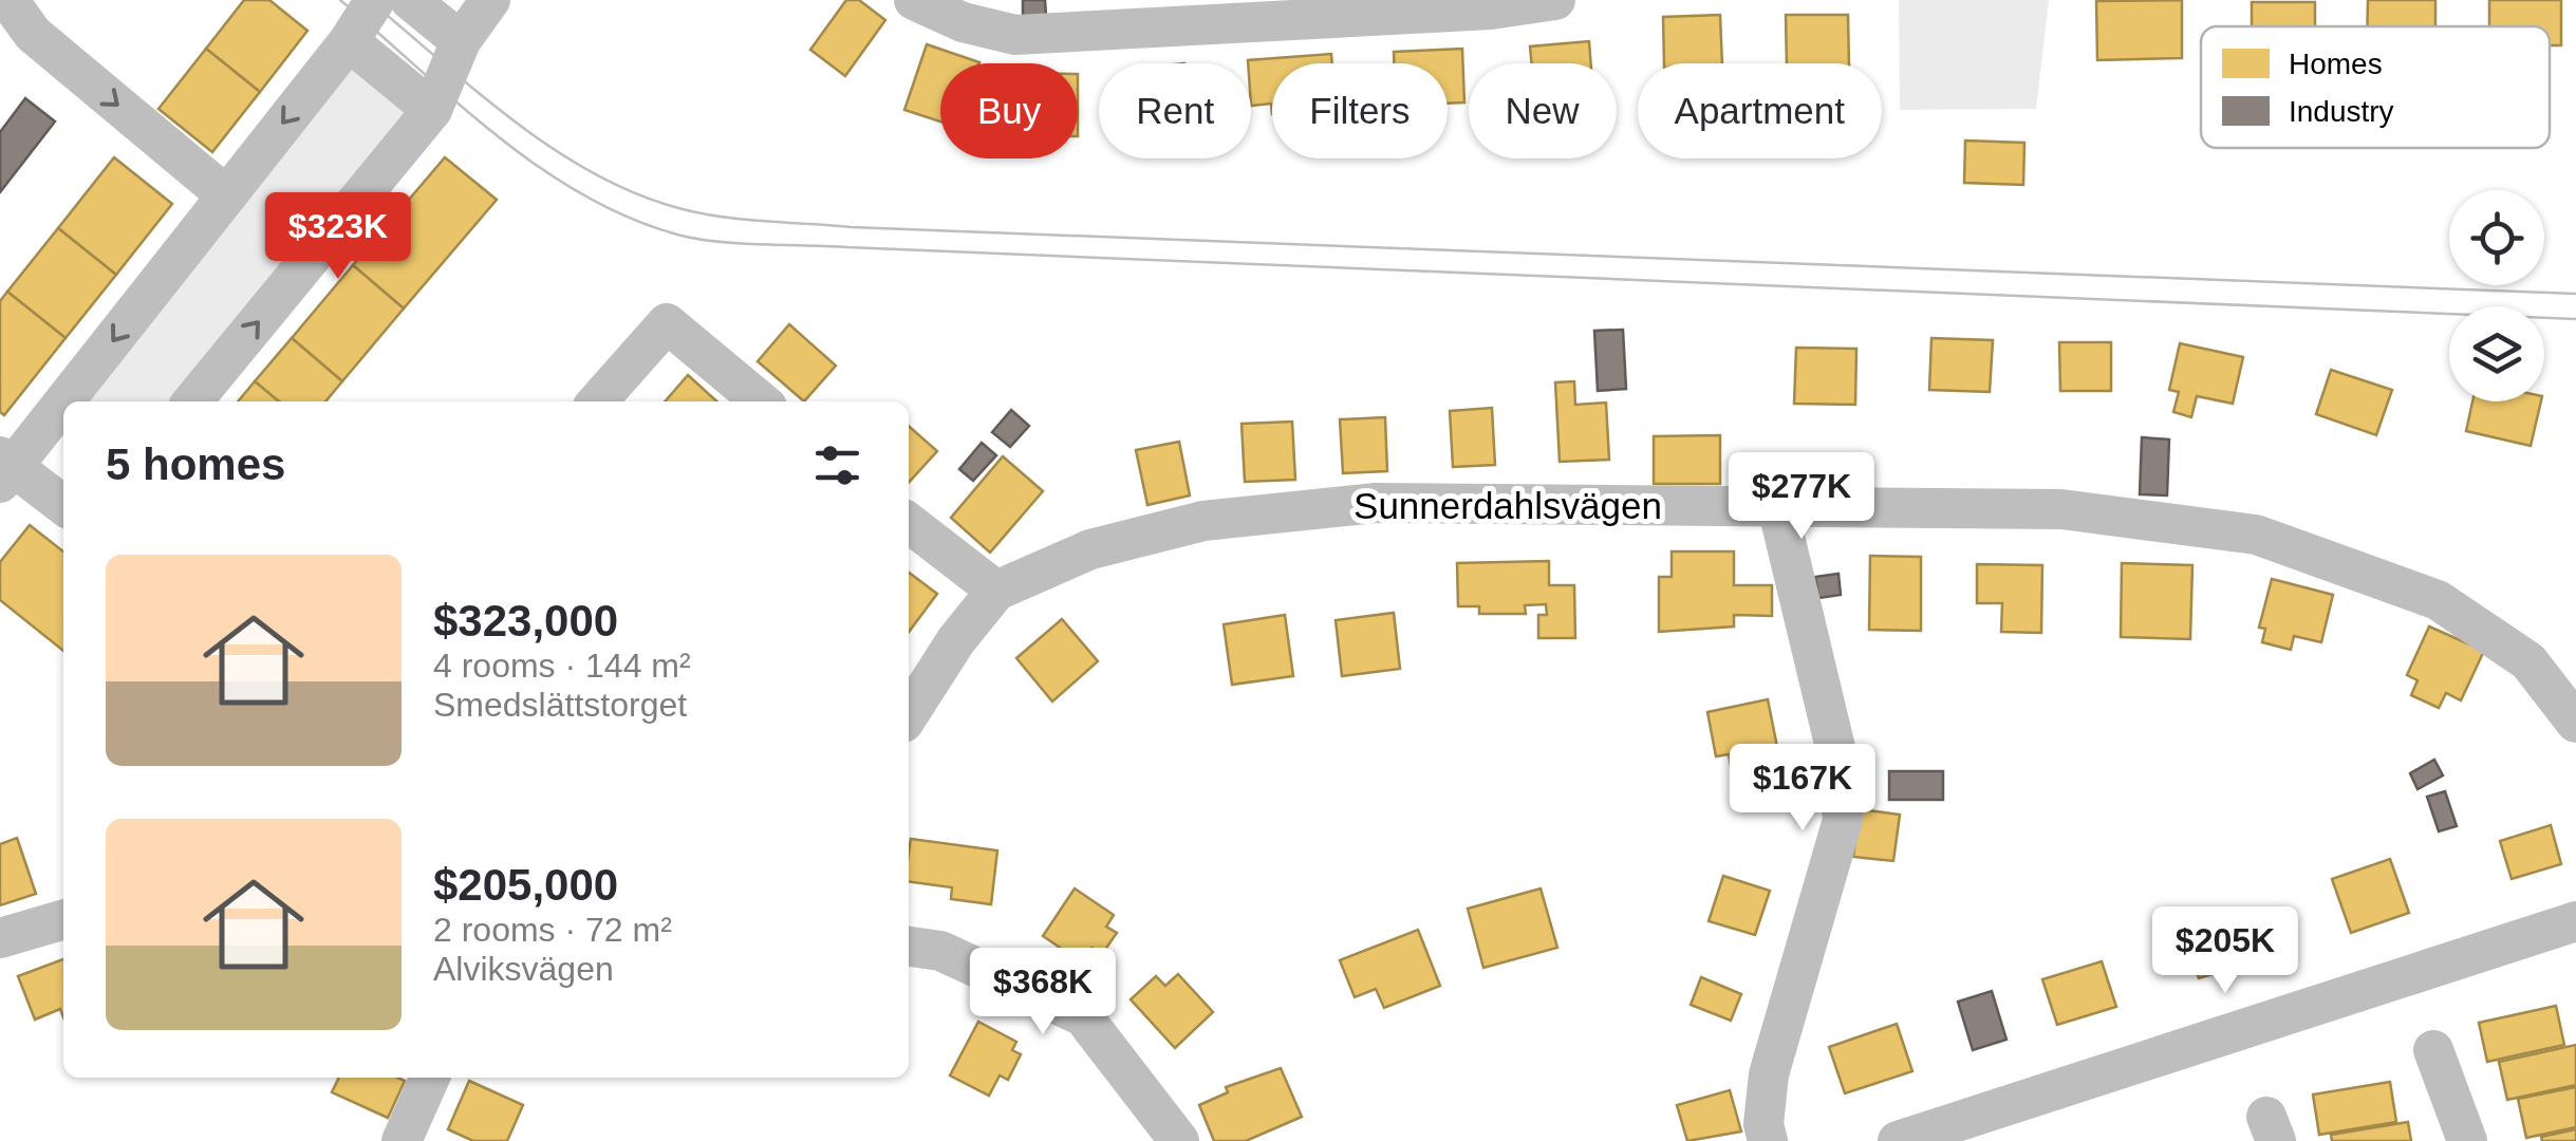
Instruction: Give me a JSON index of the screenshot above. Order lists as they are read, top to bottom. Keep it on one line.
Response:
{"streets":{"street":["Sunnerdahlsvägen"]},"legend":["Homes","Industry"],"page":{"chip":["Buy","Rent","Filters","New","Apartment"],"price":["$323K","$277K","$167K","$205K","$368K"],"heading":"5 homes","list":[{"name":"$323,000","note":"4 rooms · 144 m² · Smedslättstorget"},{"name":"$205,000","note":"2 rooms · 72 m² · Alviksvägen"}]}}
